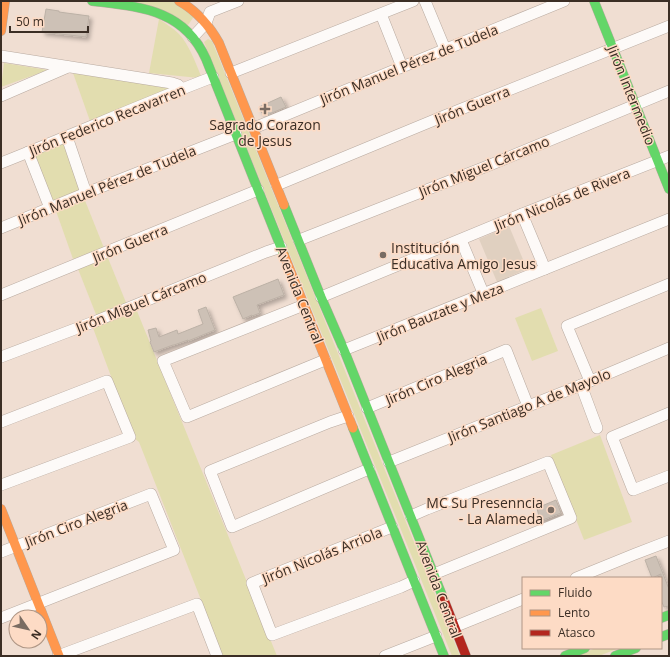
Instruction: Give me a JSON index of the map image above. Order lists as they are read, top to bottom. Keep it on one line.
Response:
{"streets":{"main road":["Jirón Intermedio","Avenida Central"],"street":["Jirón Manuel Pérez de Tudela","Jirón Guerra","Jirón Federico Recavarren","Jirón Miguel Cárcamo","Jirón Nicolás de Rivera","Jirón Bauzate y Meza","Jirón Ciro Alegria","Jirón Santiago A de Mayolo","Jirón Nicolás Arriola"]},"crossings":[["Jirón Manuel Pérez de Tudela","Avenida Central"],["Jirón Intermedio","Jirón Guerra"],["Jirón Intermedio","Jirón Miguel Cárcamo"],["Jirón Intermedio","Jirón Nicolás de Rivera"],["Jirón Guerra","Avenida Central"],["Jirón Federico Recavarren","Avenida Central"],["Jirón Miguel Cárcamo","Avenida Central"],["Jirón Nicolás de Rivera","Avenida Central"],["Avenida Central","Jirón Bauzate y Meza"],["Avenida Central","Jirón Ciro Alegria"],["Avenida Central","Jirón Santiago A de Mayolo"],["Avenida Central","Jirón Nicolás Arriola"],["Jirón Ciro Alegria","Jirón Santiago A de Mayolo"]],"places":{"health":["Sagrado Corazon de Jesus"],"other":["Institución Educativa Amigo Jesus","MC Su Presenncia - La Alameda"]},"legend":["Fluido","Lento","Atasco"],"scale_bar":"50 m","north":"bottom right"}
